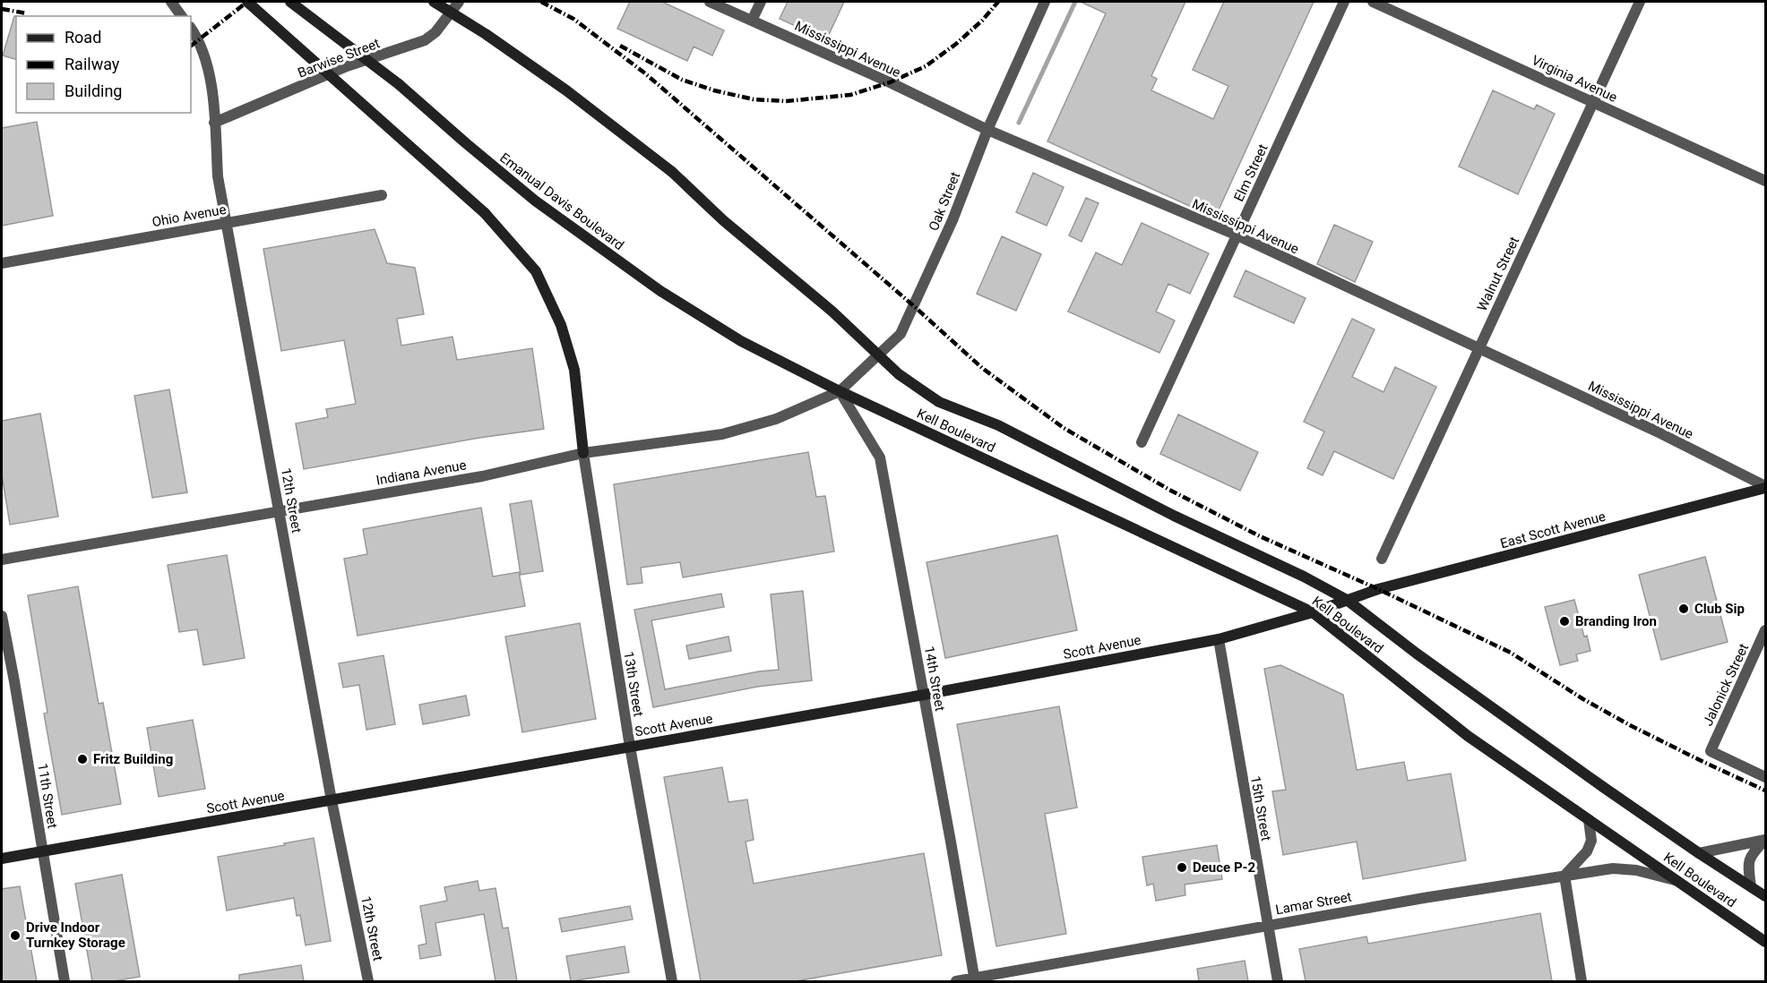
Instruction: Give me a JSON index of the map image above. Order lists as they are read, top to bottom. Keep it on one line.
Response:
{"streets":{"main road":["Emanual Davis Boulevard","Kell Boulevard","East Scott Avenue","Scott Avenue"],"street":["Mississippi Avenue","Barwise Street","Virginia Avenue","Elm Street","Oak Street","Ohio Avenue","Walnut Street","Indiana Avenue","12th Street","14th Street","13th Street","Jalonick Street","11th Street","15th Street","Lamar Street"]},"crossings":[["Mississippi Avenue","Elm Street"],["Mississippi Avenue","Oak Street"],["Mississippi Avenue","Walnut Street"],["Mississippi Avenue","East Scott Avenue"],["Barwise Street","12th Street"],["Virginia Avenue","Walnut Street"],["Emanual Davis Boulevard","Oak Street"],["Emanual Davis Boulevard","Kell Boulevard"],["Emanual Davis Boulevard","Indiana Avenue"],["Emanual Davis Boulevard","14th Street"],["Oak Street","Kell Boulevard"],["Oak Street","Indiana Avenue"],["Oak Street","14th Street"],["Ohio Avenue","12th Street"],["Kell Boulevard","Indiana Avenue"],["Kell Boulevard","East Scott Avenue"],["Kell Boulevard","Scott Avenue"],["Kell Boulevard","14th Street"],["Kell Boulevard","Lamar Street"],["Indiana Avenue","12th Street"],["Indiana Avenue","14th Street"],["Indiana Avenue","13th Street"],["12th Street","Scott Avenue"],["East Scott Avenue","Scott Avenue"],["Scott Avenue","14th Street"],["Scott Avenue","13th Street"],["Scott Avenue","11th Street"],["Scott Avenue","15th Street"],["14th Street","Lamar Street"],["15th Street","Lamar Street"]],"places":["Club Sip","Branding Iron","Fritz Building","Deuce P-2","Drive Indoor Turnkey Storage"],"legend":["Road","Railway","Building"]}
